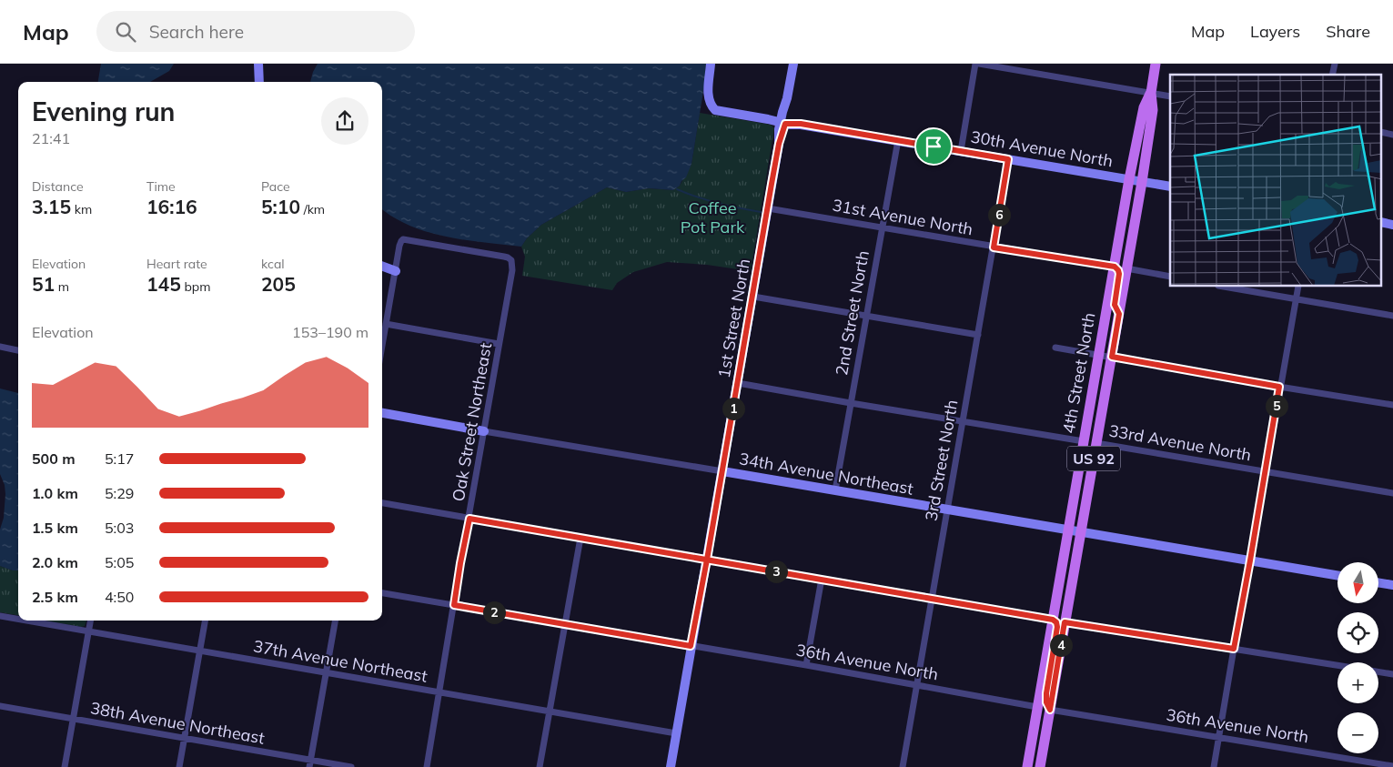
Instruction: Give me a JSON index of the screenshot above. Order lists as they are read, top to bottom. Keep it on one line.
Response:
{"streets":{"main road":["4th Street North","US 92"],"street":["30th Avenue North","31st Avenue North","2nd Street North","1st Street North","Oak Street Northeast","33rd Avenue North","3rd Street North","34th Avenue Northeast","37th Avenue Northeast","36th Avenue North","38th Avenue Northeast"]},"crossings":[["30th Avenue North","2nd Street North"],["30th Avenue North","1st Street North"],["30th Avenue North","4th Street North"],["30th Avenue North","3rd Street North"],["31st Avenue North","2nd Street North"],["31st Avenue North","1st Street North"],["31st Avenue North","4th Street North"],["31st Avenue North","3rd Street North"],["2nd Street North","34th Avenue Northeast"],["1st Street North","34th Avenue Northeast"],["1st Street North","37th Avenue Northeast"],["1st Street North","36th Avenue North"],["4th Street North","33rd Avenue North"],["4th Street North","34th Avenue Northeast"],["4th Street North","36th Avenue North"],["Oak Street Northeast","34th Avenue Northeast"],["Oak Street Northeast","37th Avenue Northeast"],["Oak Street Northeast","36th Avenue North"],["3rd Street North","34th Avenue Northeast"],["3rd Street North","36th Avenue North"]],"parks":["Coffee Pot Park"],"north":"bottom","page":{"header":"Map","search":"Search here","nav":["Map","Layers","Share"],"heading":["Evening run","21:41"],"stats":[["Distance","3.15 km"],["Time","16:16"],["Pace","5:10 /km"],["Elevation","51 m"],["Heart rate","145 bpm"],["kcal","205"]],"pins":["6","5","1","3","2","4"],"chart":["Elevation","153–190 m"],"list":[{"name":"500 m","note":"5:17"},{"name":"1.0 km","note":"5:29"},{"name":"1.5 km","note":"5:03"},{"name":"2.0 km","note":"5:05"},{"name":"2.5 km","note":"4:50"}],"map_buttons":["+","−"]}}
